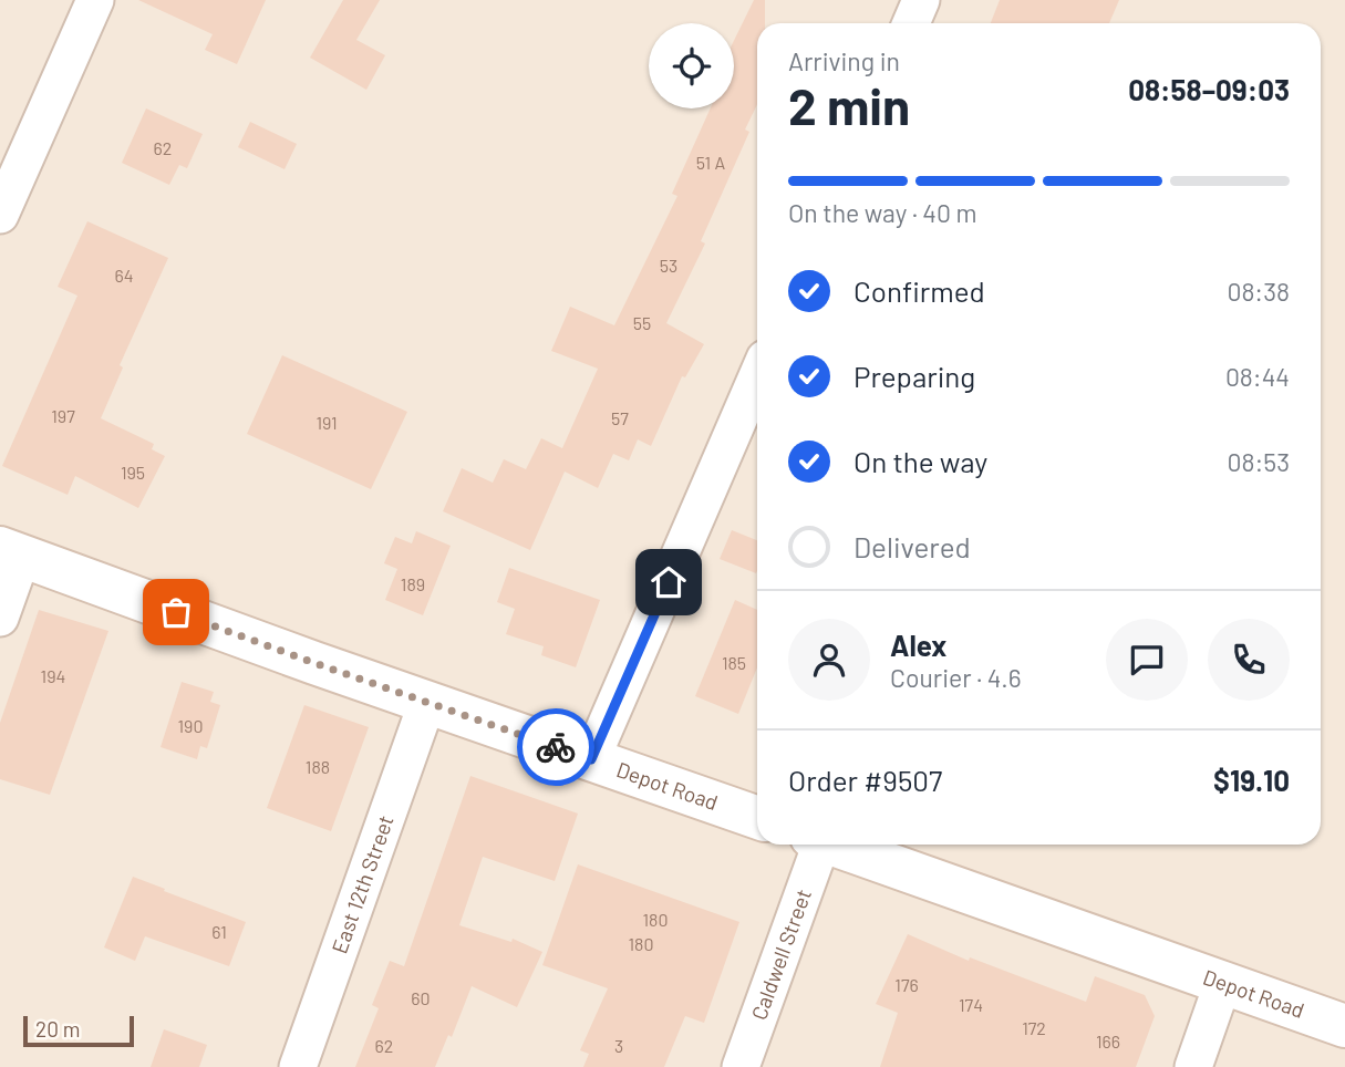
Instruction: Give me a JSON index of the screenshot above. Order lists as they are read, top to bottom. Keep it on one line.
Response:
{"streets":{"street":["Depot Road","East 12th Street","Caldwell Street"]},"crossings":[["Depot Road","East 12th Street"]],"house_numbers":["62","51 A","53","64","55","197","57","191","195","189","185","194","190","188","180","61","180","176","60","174","172","166","62","3"],"scale_bar":"20 m","page":{"heading":["2 min","Arriving in","08:58–09:03"],"panel":["Alex","Courier · 4.6","Order #9507","$19.10"],"bar":"On the way · 40 m","list":[["Confirmed","08:38"],["Preparing","08:44"],["On the way","08:53"],"Delivered"],"scale":"20 m"}}
